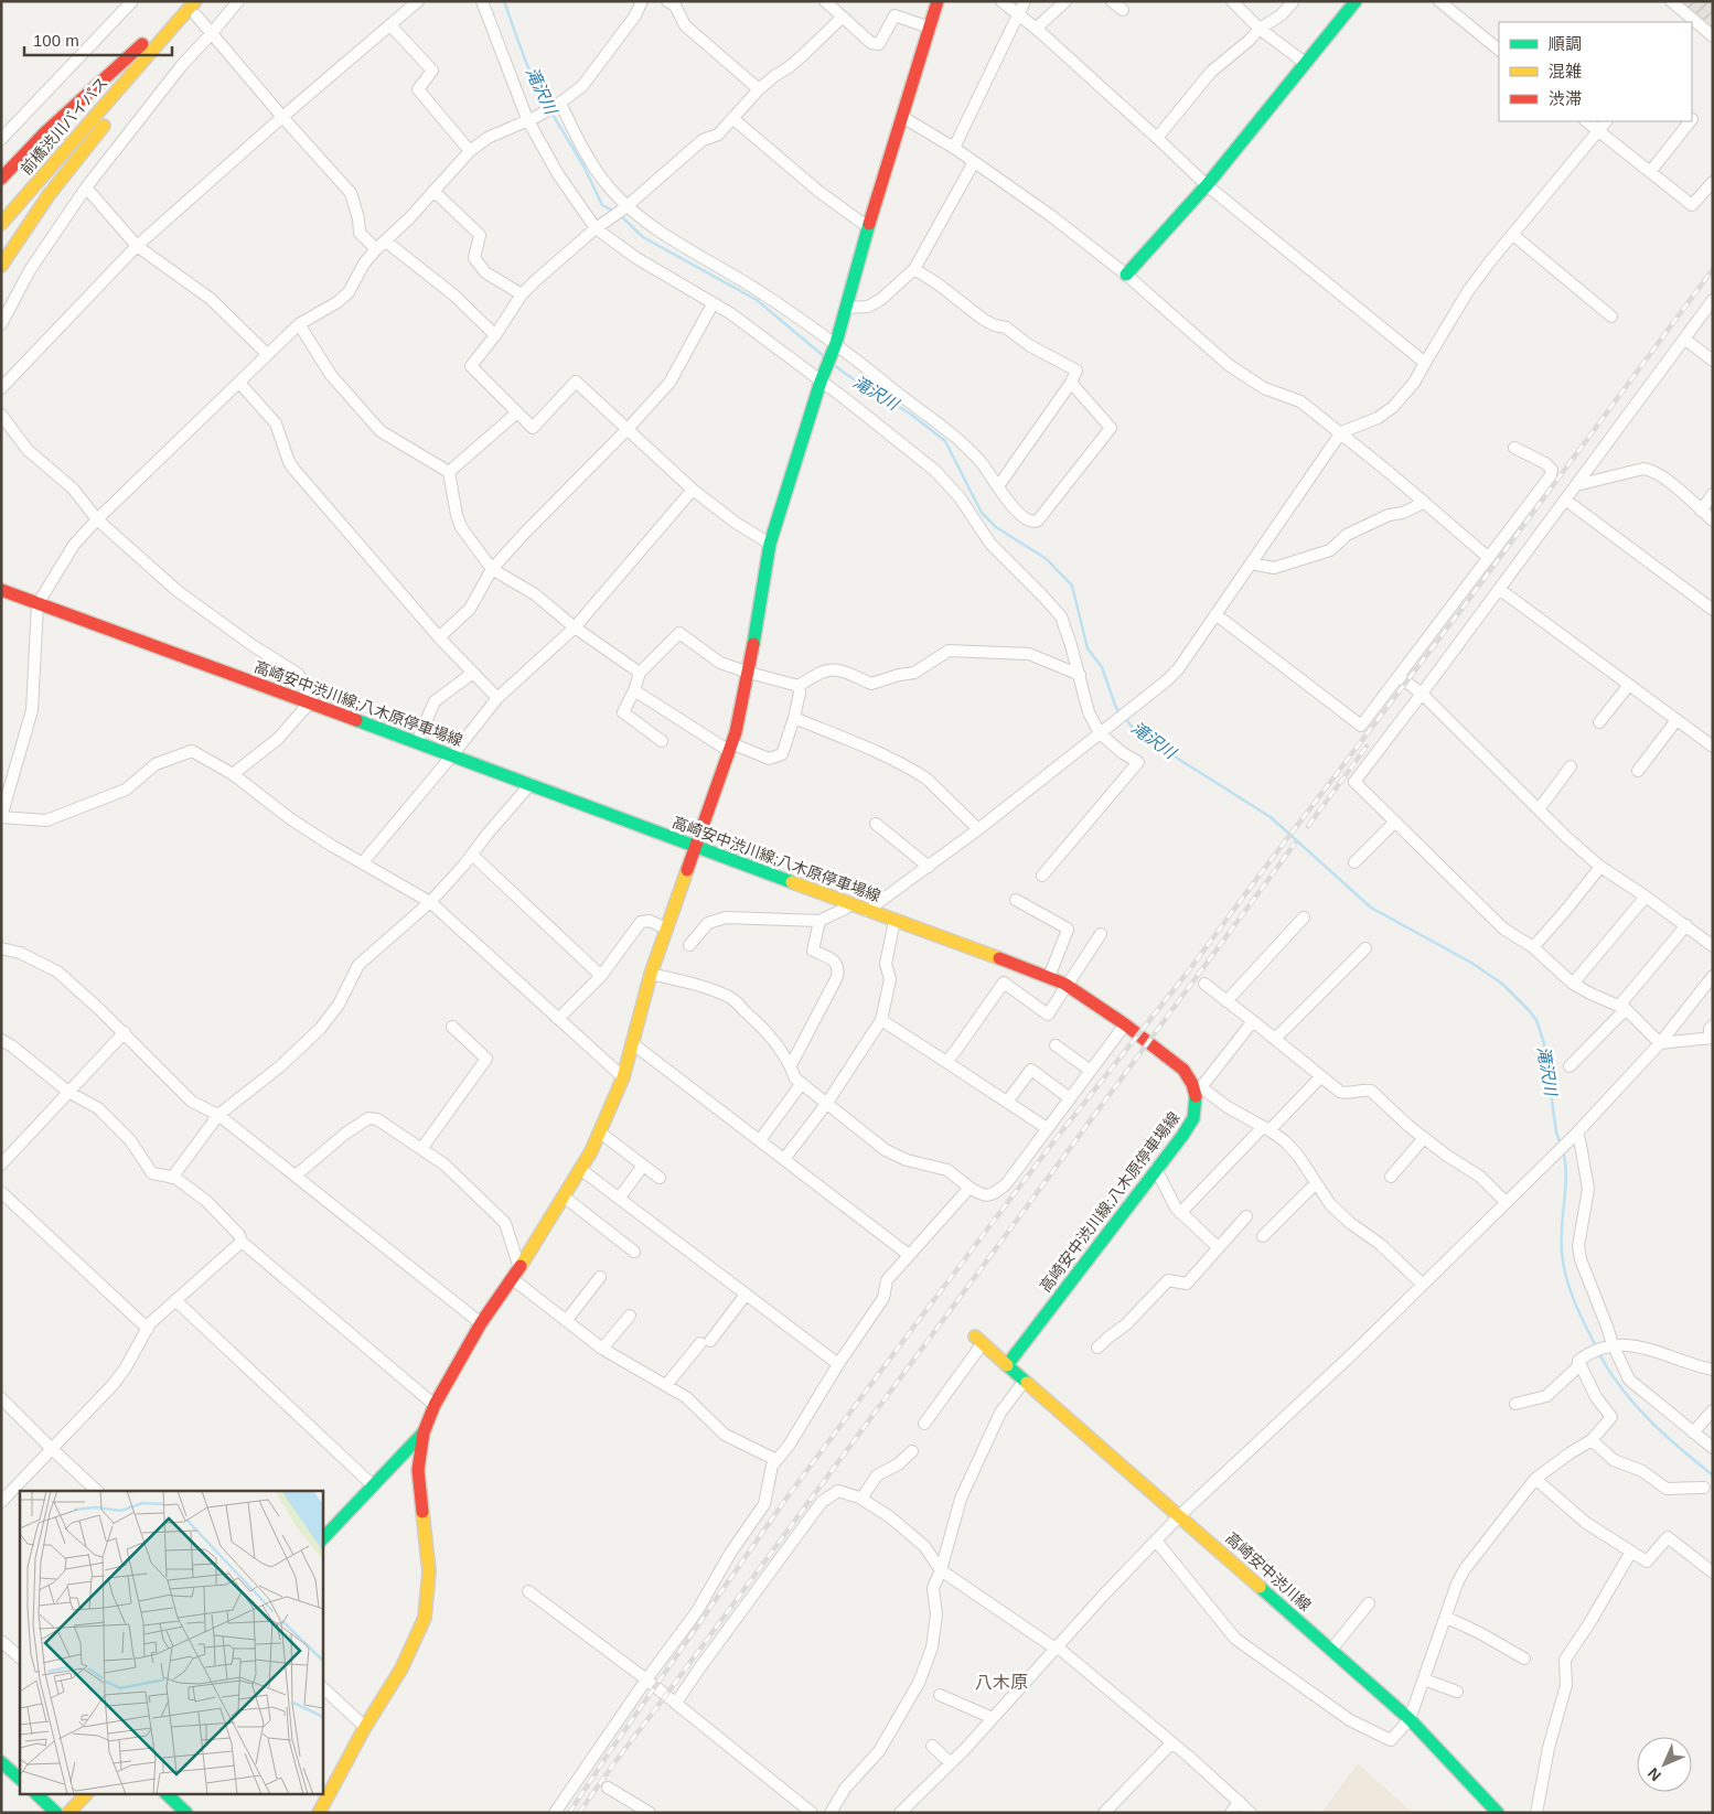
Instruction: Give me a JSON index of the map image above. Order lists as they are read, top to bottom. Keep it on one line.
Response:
{"streets":{"main road":["前橋渋川バイパス","高崎安中渋川線;八木原停車場線","高崎安中渋川線"]},"crossings":[["高崎安中渋川線;八木原停車場線","高崎安中渋川線"]],"districts":["八木原"],"water":["滝沢川"],"legend":["順調","混雑","渋滞"],"scale_bar":"100 m","north":"bottom left"}
